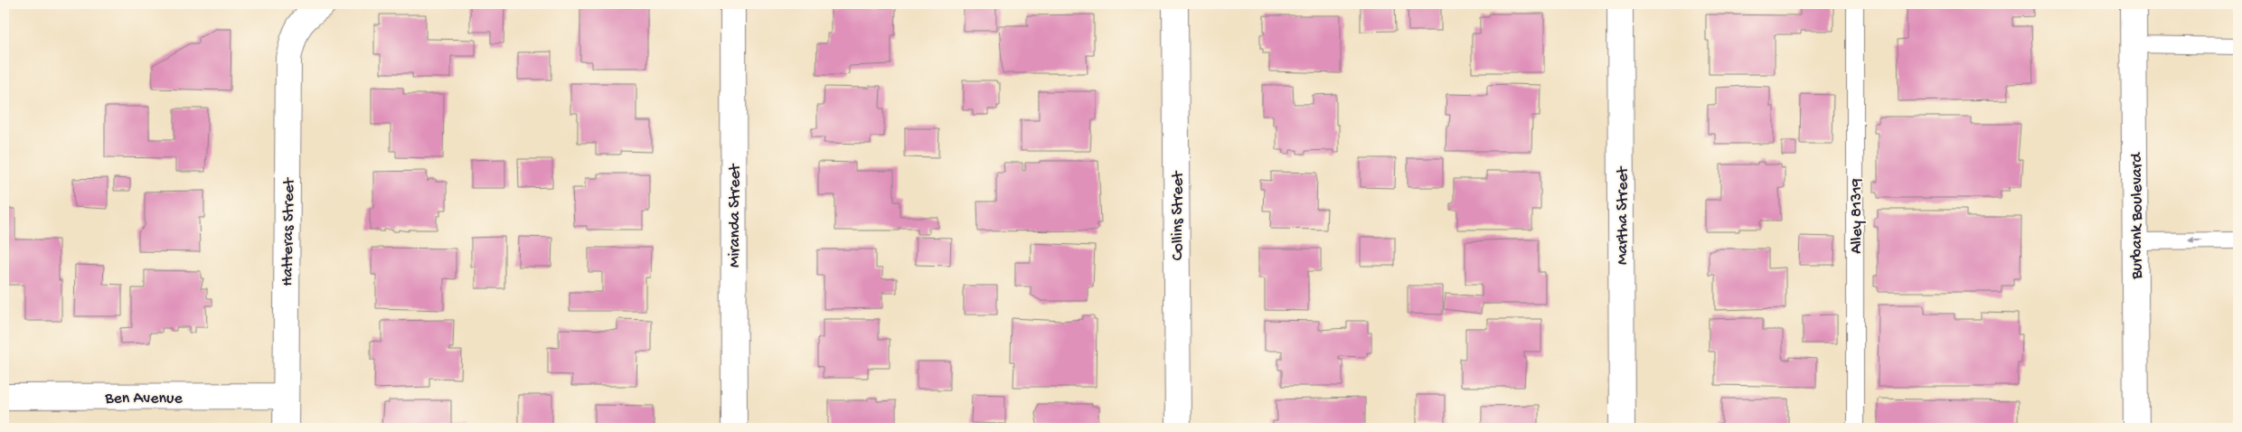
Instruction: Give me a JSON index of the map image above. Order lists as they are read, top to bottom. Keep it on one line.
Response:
{"streets":{"street":["Miranda Street","Collins Street","Martha Street","Burbank Boulevard","Hatteras Street","Ben Avenue"],"lane":["Alley 81319"]},"crossings":[["Hatteras Street","Ben Avenue"]]}
